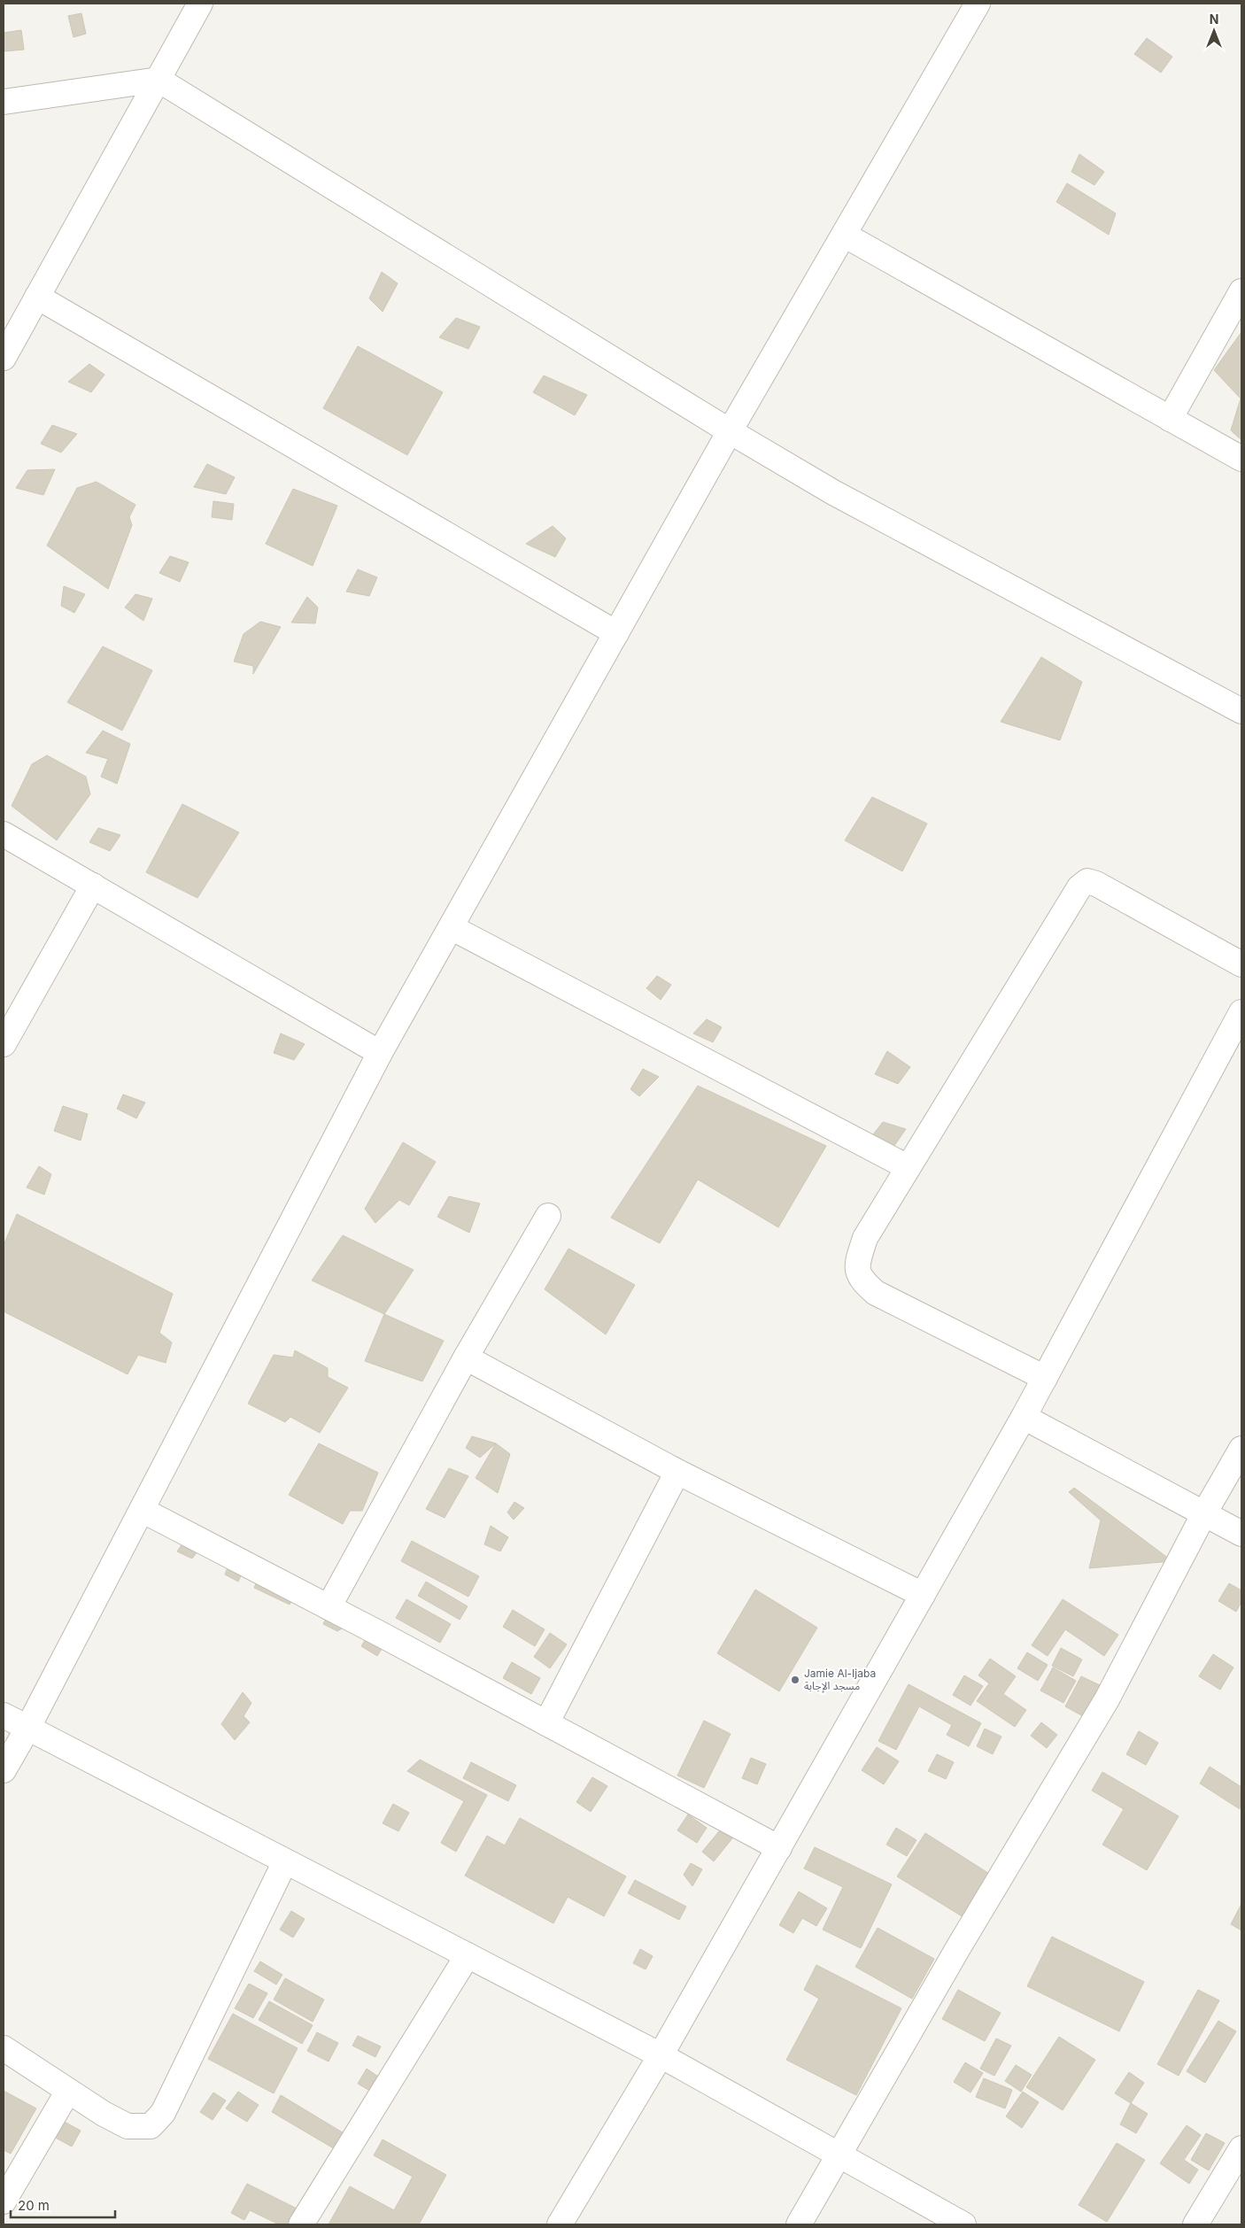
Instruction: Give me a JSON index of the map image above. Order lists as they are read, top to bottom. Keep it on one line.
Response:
{"places":["Jamie Al-Ijaba مسجد الإجابة"],"scale_bar":"20 m","north":"top"}
